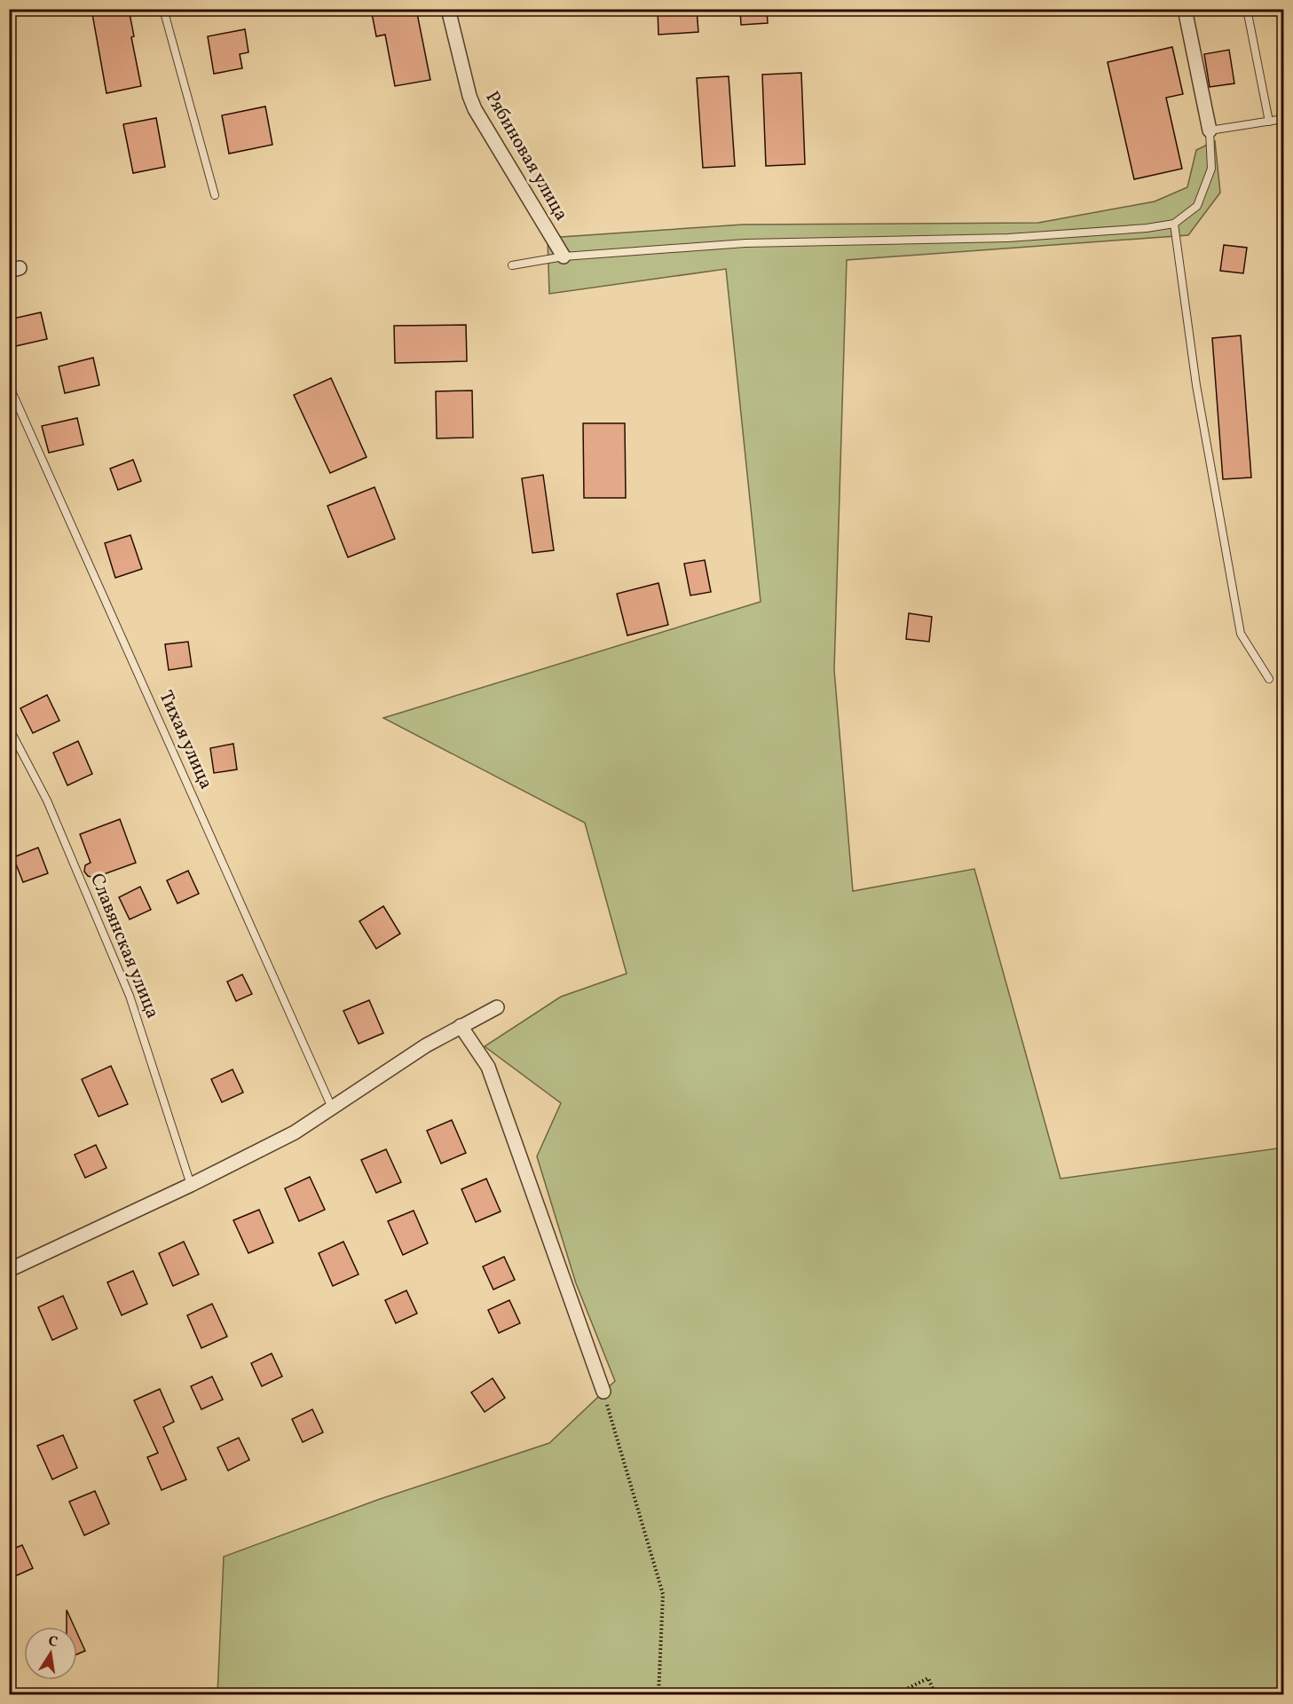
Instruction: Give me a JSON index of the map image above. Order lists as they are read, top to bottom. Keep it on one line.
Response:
{"streets":{"street":["Рябиновая улица"],"lane":["Тихая улица","Славянская улица"]},"north":"top"}
